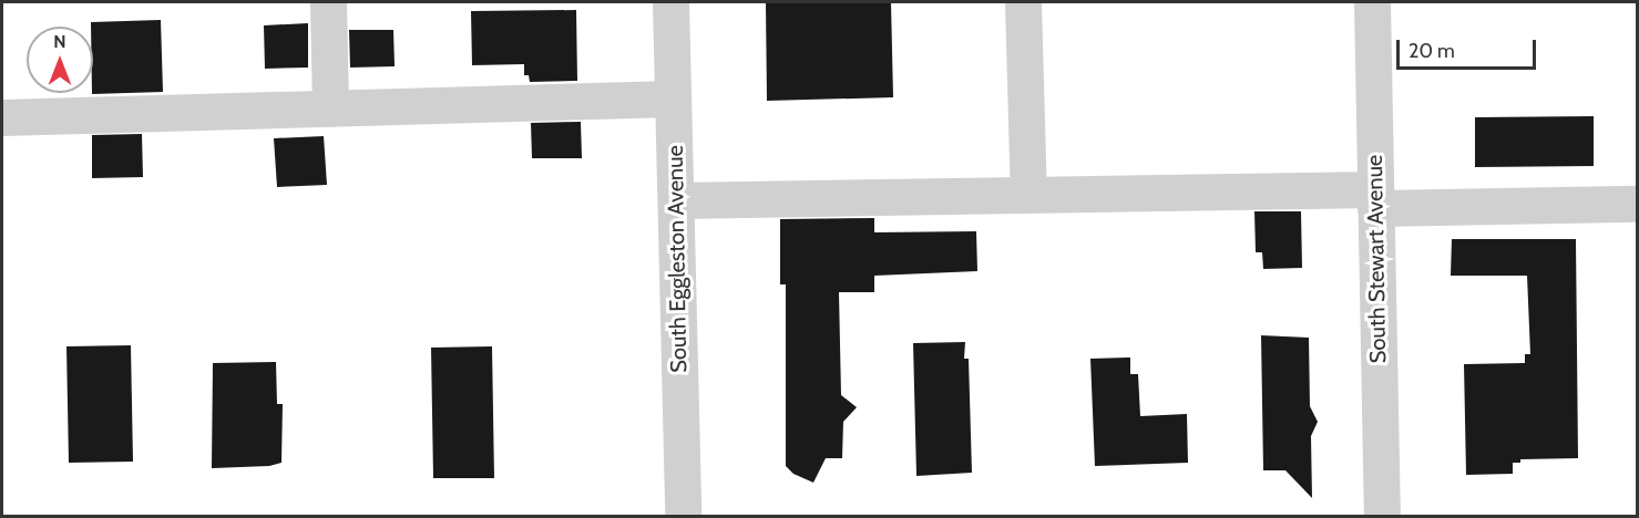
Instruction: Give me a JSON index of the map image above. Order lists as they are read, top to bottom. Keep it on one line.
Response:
{"streets":{"street":["South Eggleston Avenue","South Stewart Avenue"]},"scale_bar":"20 m","north":"top"}
